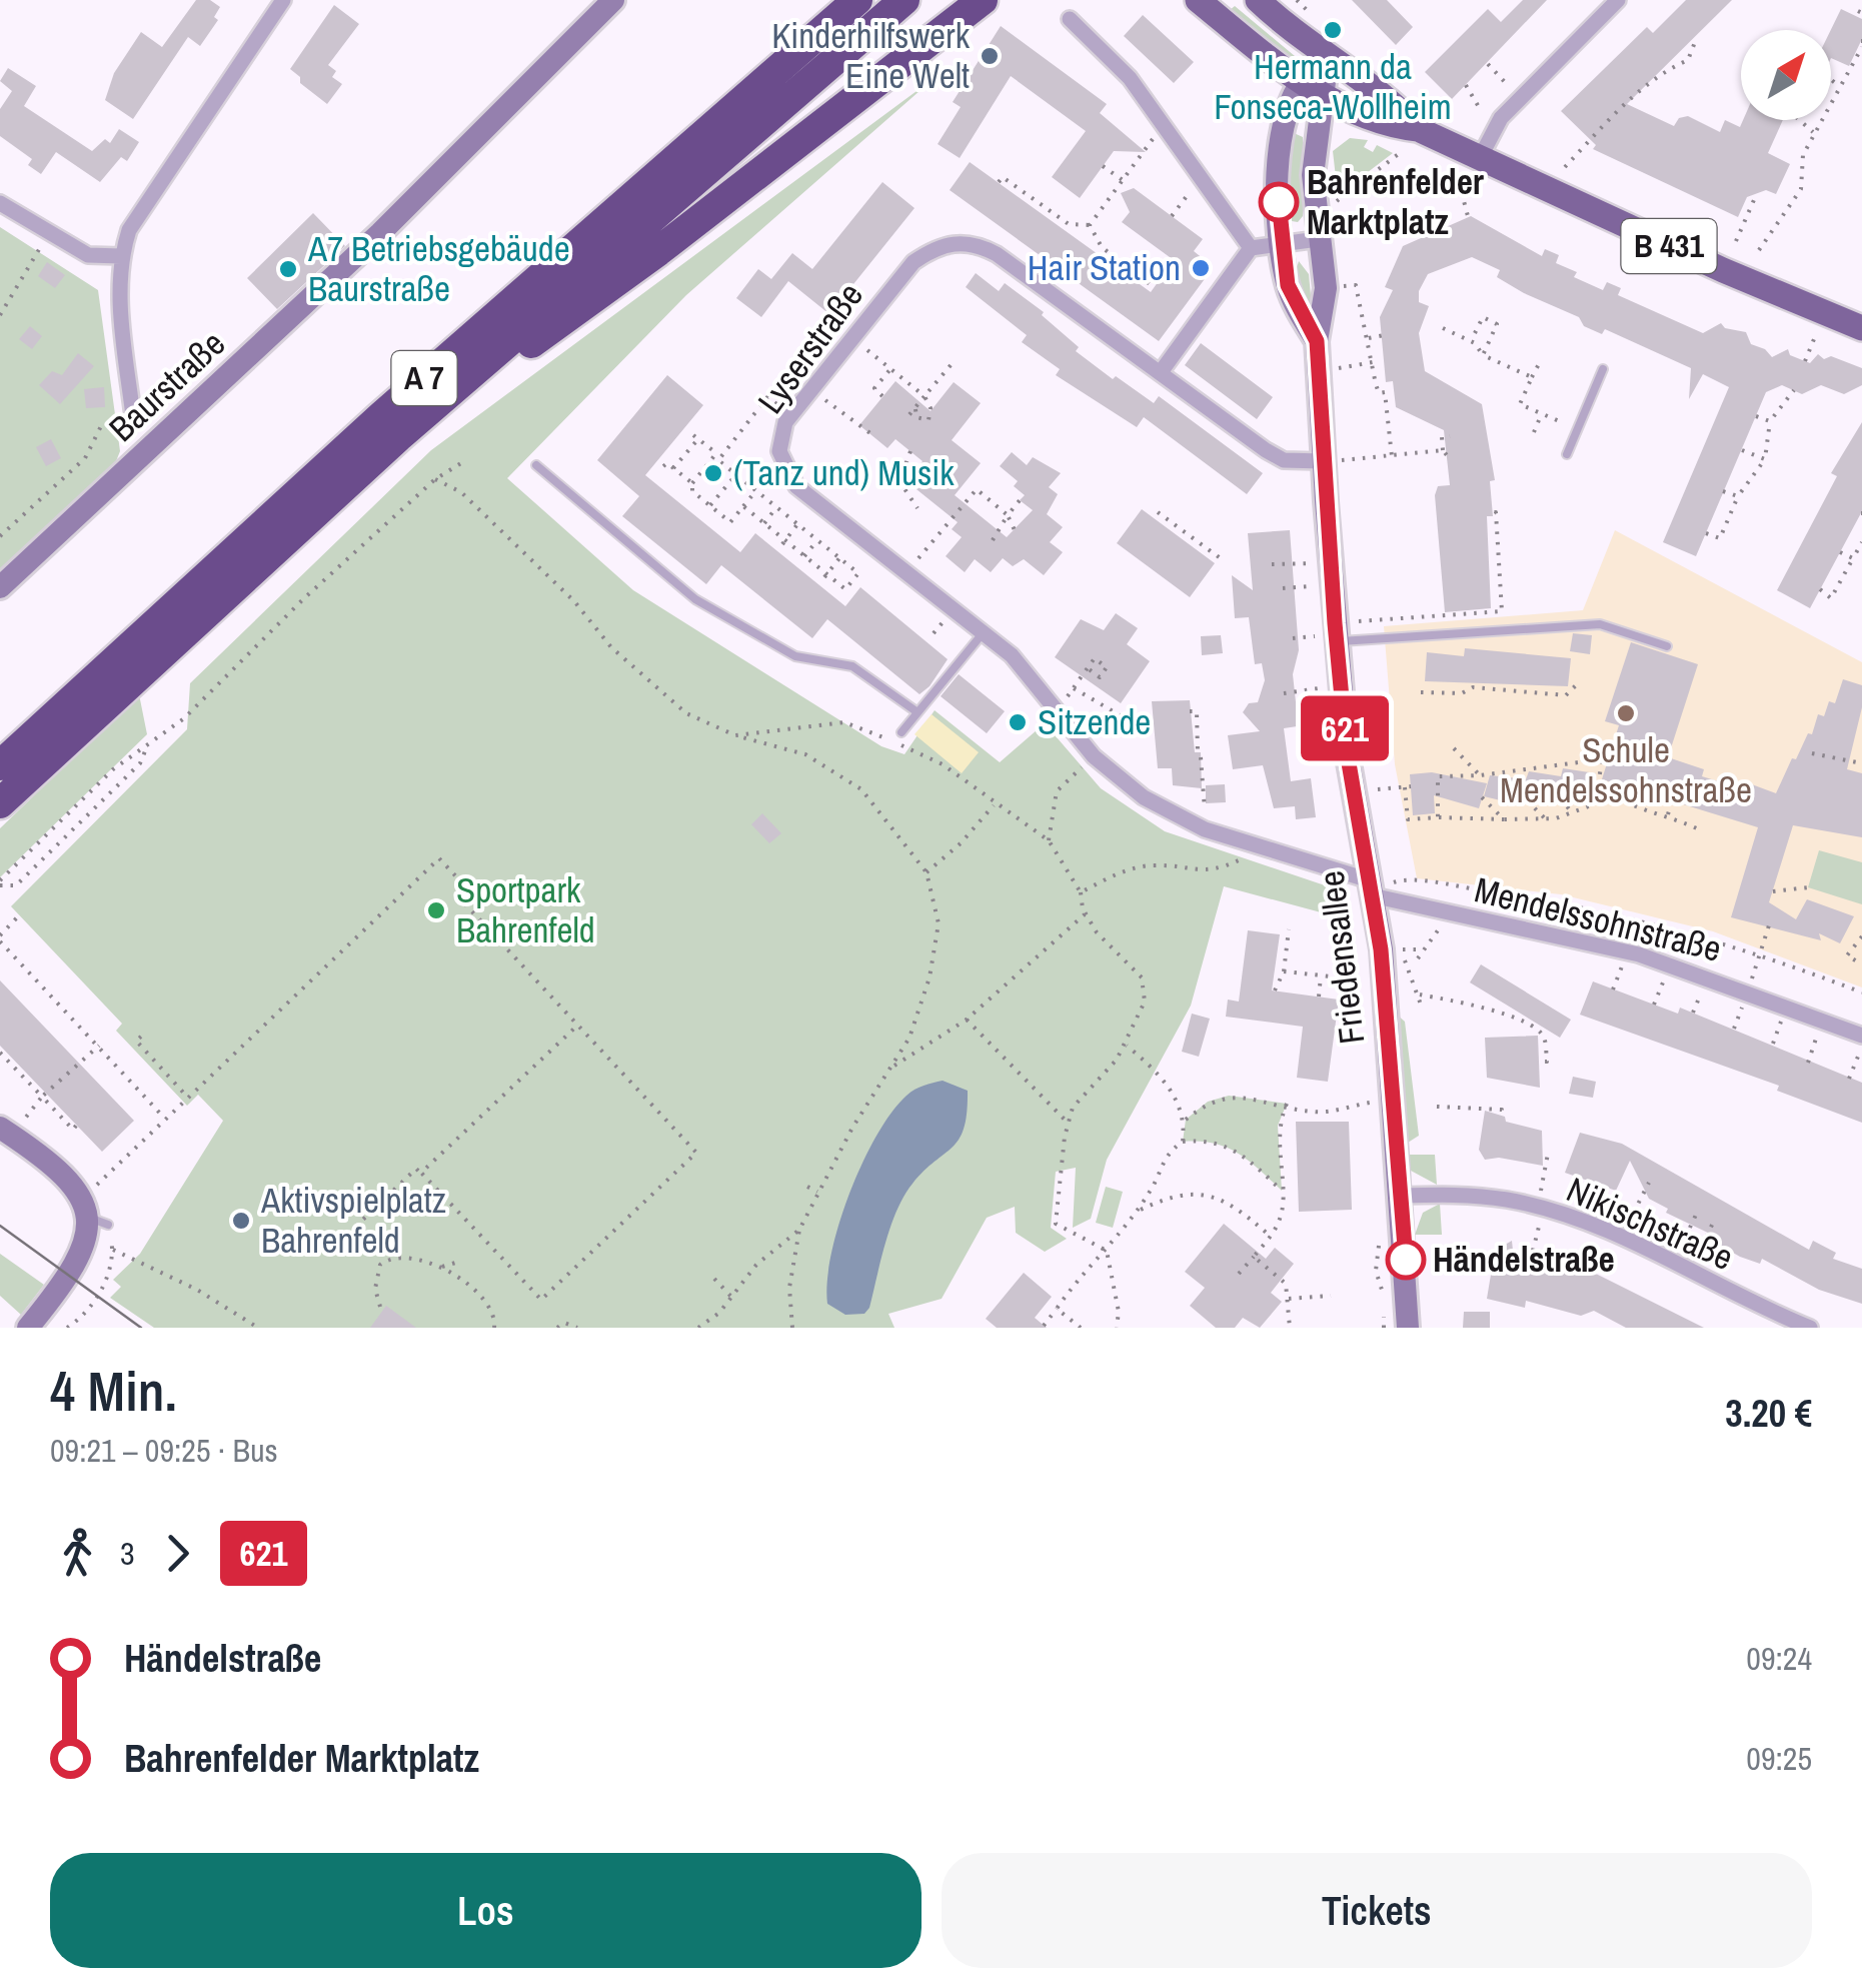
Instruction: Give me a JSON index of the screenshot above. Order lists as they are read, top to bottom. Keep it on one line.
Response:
{"streets":{"highway":["A 7"],"main road":["B 431"],"street":["Lyserstraße","Baurstraße","Mendelssohnstraße","Friedensallee","Nikischstraße"]},"crossings":[["B 431","Friedensallee"],["Lyserstraße","Mendelssohnstraße"],["Lyserstraße","Friedensallee"],["Mendelssohnstraße","Friedensallee"],["Friedensallee","Nikischstraße"]],"places":["Hermann da Fonseca-Wollheim","Kinderhilfswerk Eine Welt","Bahrenfelder Marktplatz","Hair Station","A7 Betriebsgebäude Baurstraße","(Tanz und) Musik","Schule Mendelssohnstraße","Sitzende","Sportpark Bahrenfeld","Aktivspielplatz Bahrenfeld","Händelstraße"],"lines":["bus line 621"],"north":"top right","page":{"on_map":"621","heading":["4 Min.","09:21 – 09:25 · Bus","3.20 €"],"legs":["3","621"],"list":[{"name":"Händelstraße","value":"09:24"},{"name":"Bahrenfelder Marktplatz","value":"09:25"}],"buttons":["Los","Tickets"]}}
